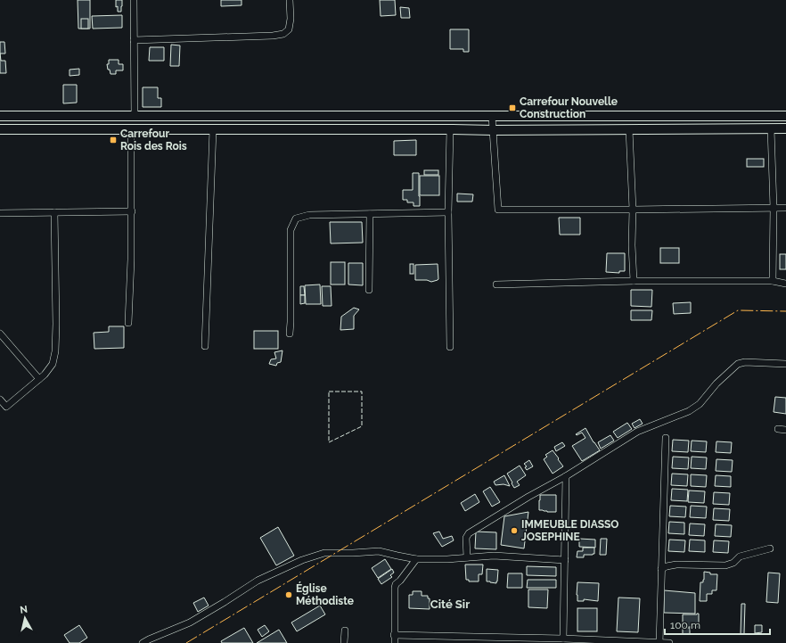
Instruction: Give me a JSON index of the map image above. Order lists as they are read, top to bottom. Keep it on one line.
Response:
{"districts":["Cité Sir"],"places":{"transit":["Carrefour Nouvelle Construction","Carrefour Rois des Rois"],"other":["IMMEUBLE DIASSO JOSEPHINE","Église Méthodiste"]},"scale_bar":"100 m","north":"top"}
